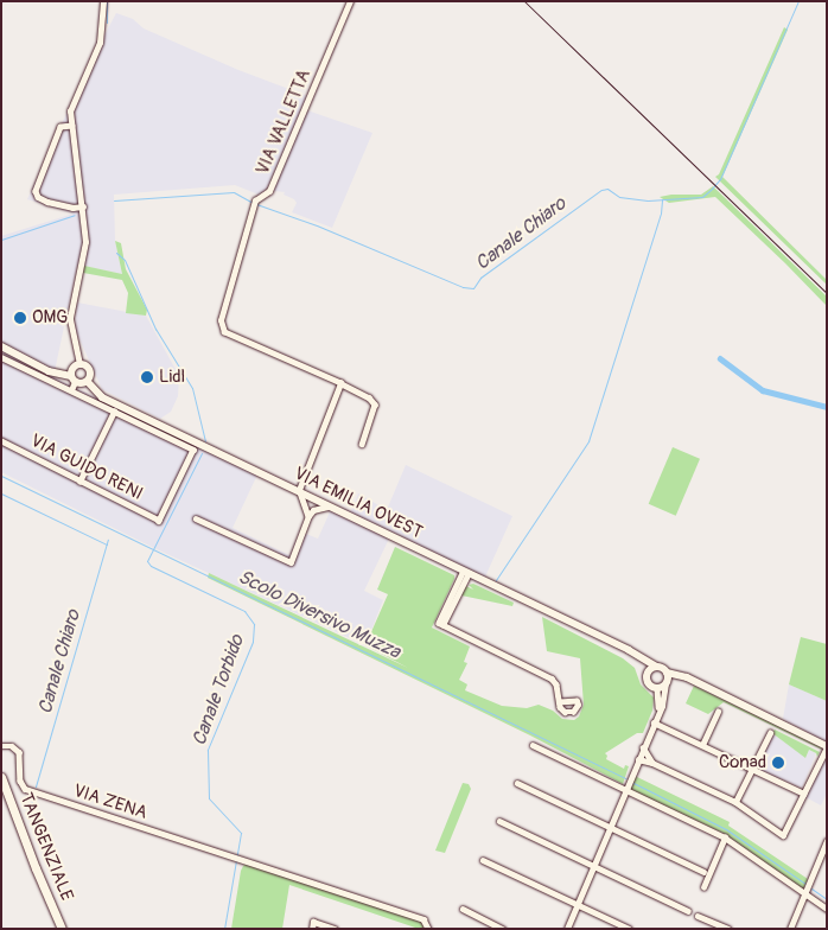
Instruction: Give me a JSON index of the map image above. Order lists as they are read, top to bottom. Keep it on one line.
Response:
{"streets":{"main road":["VIA EMILIA OVEST","TANGENZIALE"],"street":["VIA VALLETTA","VIA GUIDO RENI","VIA ZENA"]},"water":["Canale Chiaro","Scolo Diversivo Muzza","Canale Torbido"],"places":["OMG","Lidl","Conad"]}
